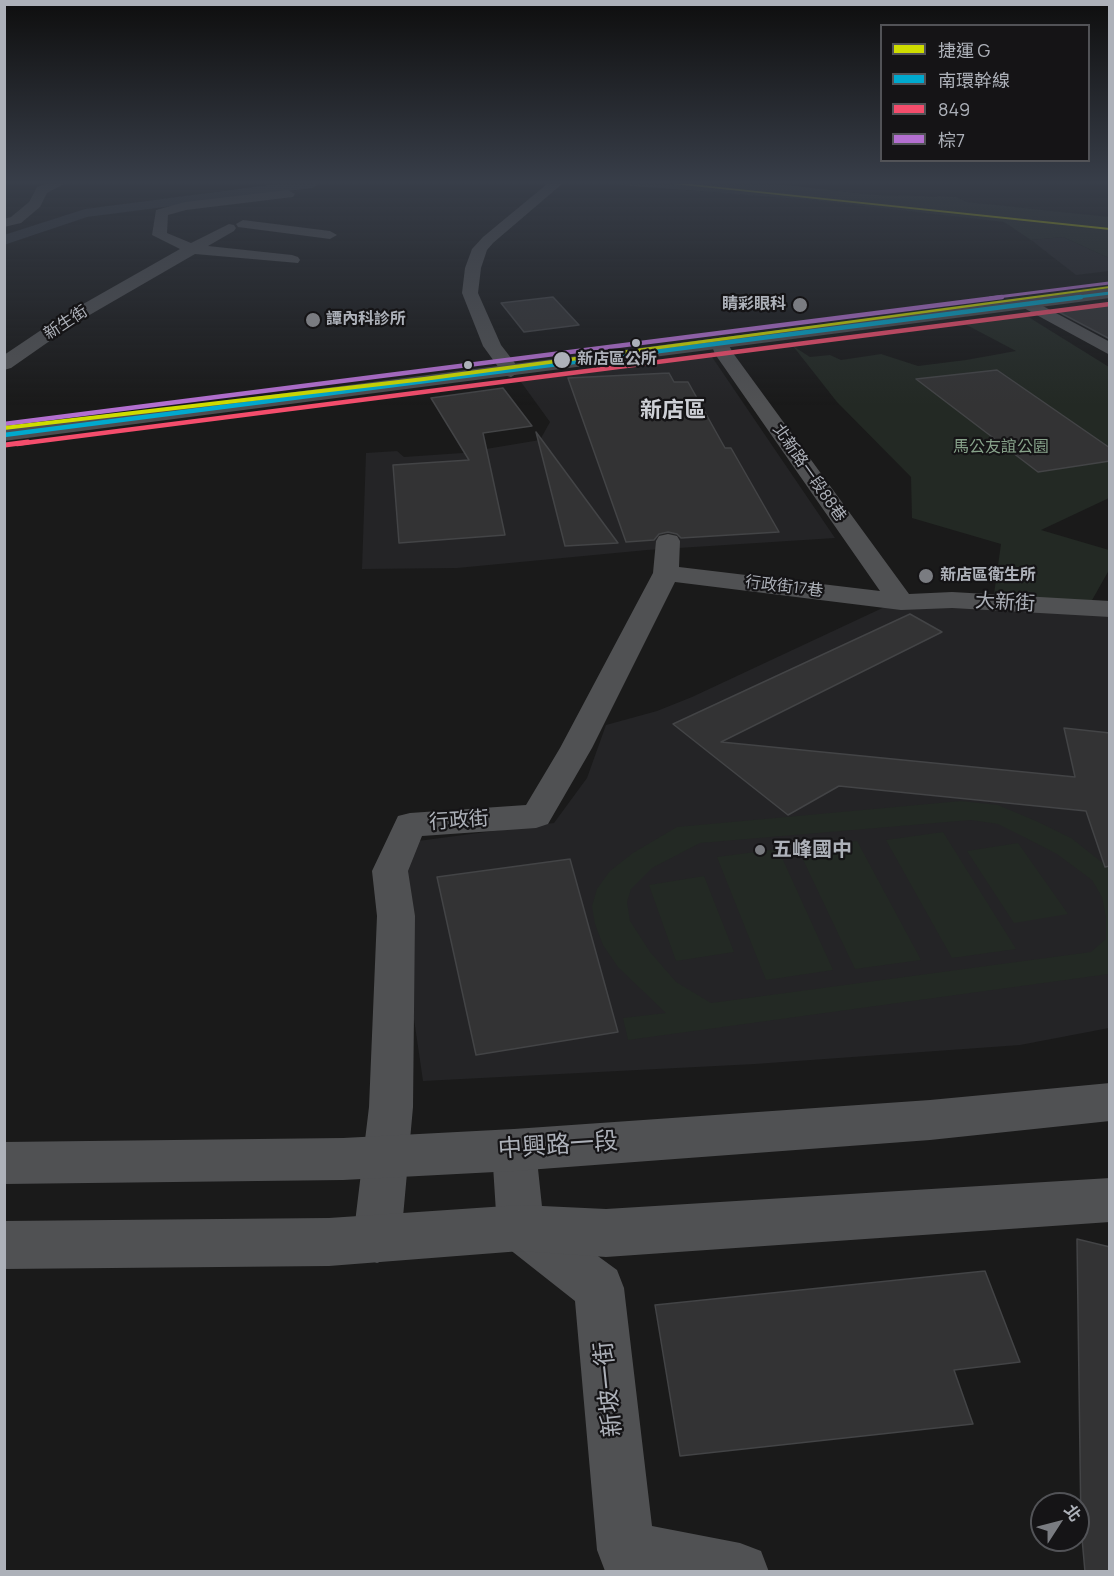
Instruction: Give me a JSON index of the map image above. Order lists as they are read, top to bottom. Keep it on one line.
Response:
{"streets":{"street":["新生街","北新路一段88巷","行政街17巷","大新街","行政街","中興路一段","新坡一街"]},"crossings":[["北新路一段88巷","行政街17巷"],["北新路一段88巷","大新街"],["行政街17巷","大新街"],["行政街17巷","行政街"],["行政街","中興路一段"]],"districts":["新店區"],"parks":["馬公友誼公園"],"places":["睛彩眼科","譚內科診所","新店區公所","新店區衛生所","五峰國中"],"lines":["transit line 棕7","metro line G","transit line 南環幹線","transit line 849"],"legend":["捷運 G","南環幹線","849","棕7"],"north":"top right"}
